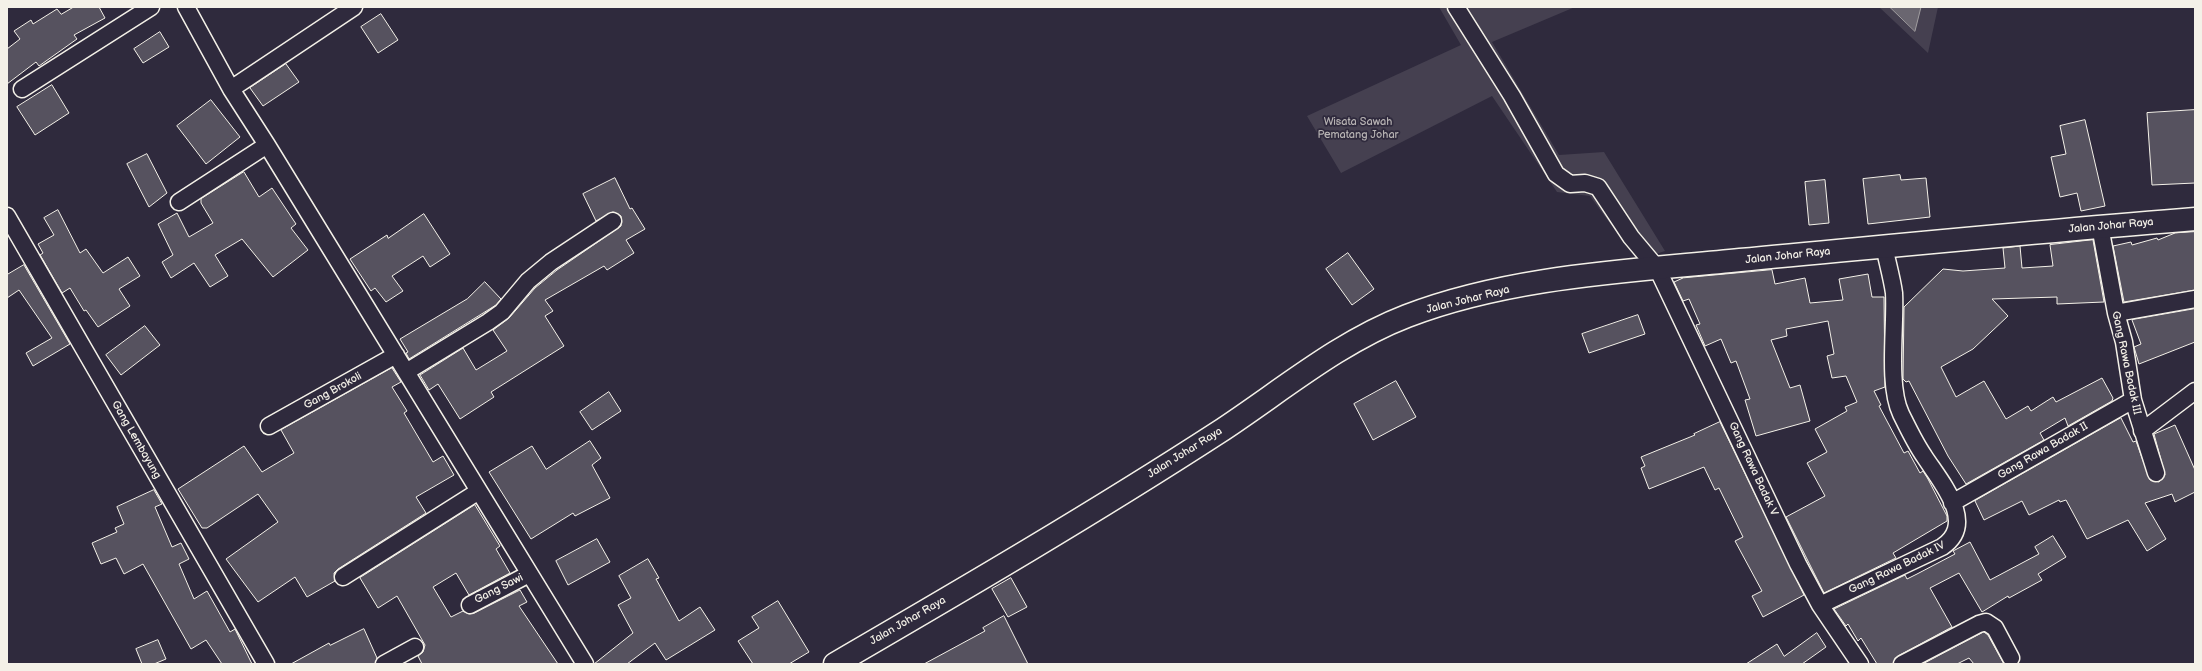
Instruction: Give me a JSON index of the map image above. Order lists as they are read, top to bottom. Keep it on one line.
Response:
{"streets":{"street":["Jalan Johar Raya","Gang Rawa Badak III","Gang Brokoli","Gang Lembayung","Gang Rawa Badak II","Gang Rawa Badak V","Gang Rawa Badak IV","Gang Sawi"]},"crossings":[["Jalan Johar Raya","Gang Rawa Badak III"],["Jalan Johar Raya","Gang Rawa Badak V"],["Jalan Johar Raya","Gang Rawa Badak IV"],["Gang Rawa Badak III","Gang Rawa Badak II"],["Gang Rawa Badak II","Gang Rawa Badak IV"],["Gang Rawa Badak V","Gang Rawa Badak IV"]],"parks":["Wisata Sawah Pematang Johar"]}
